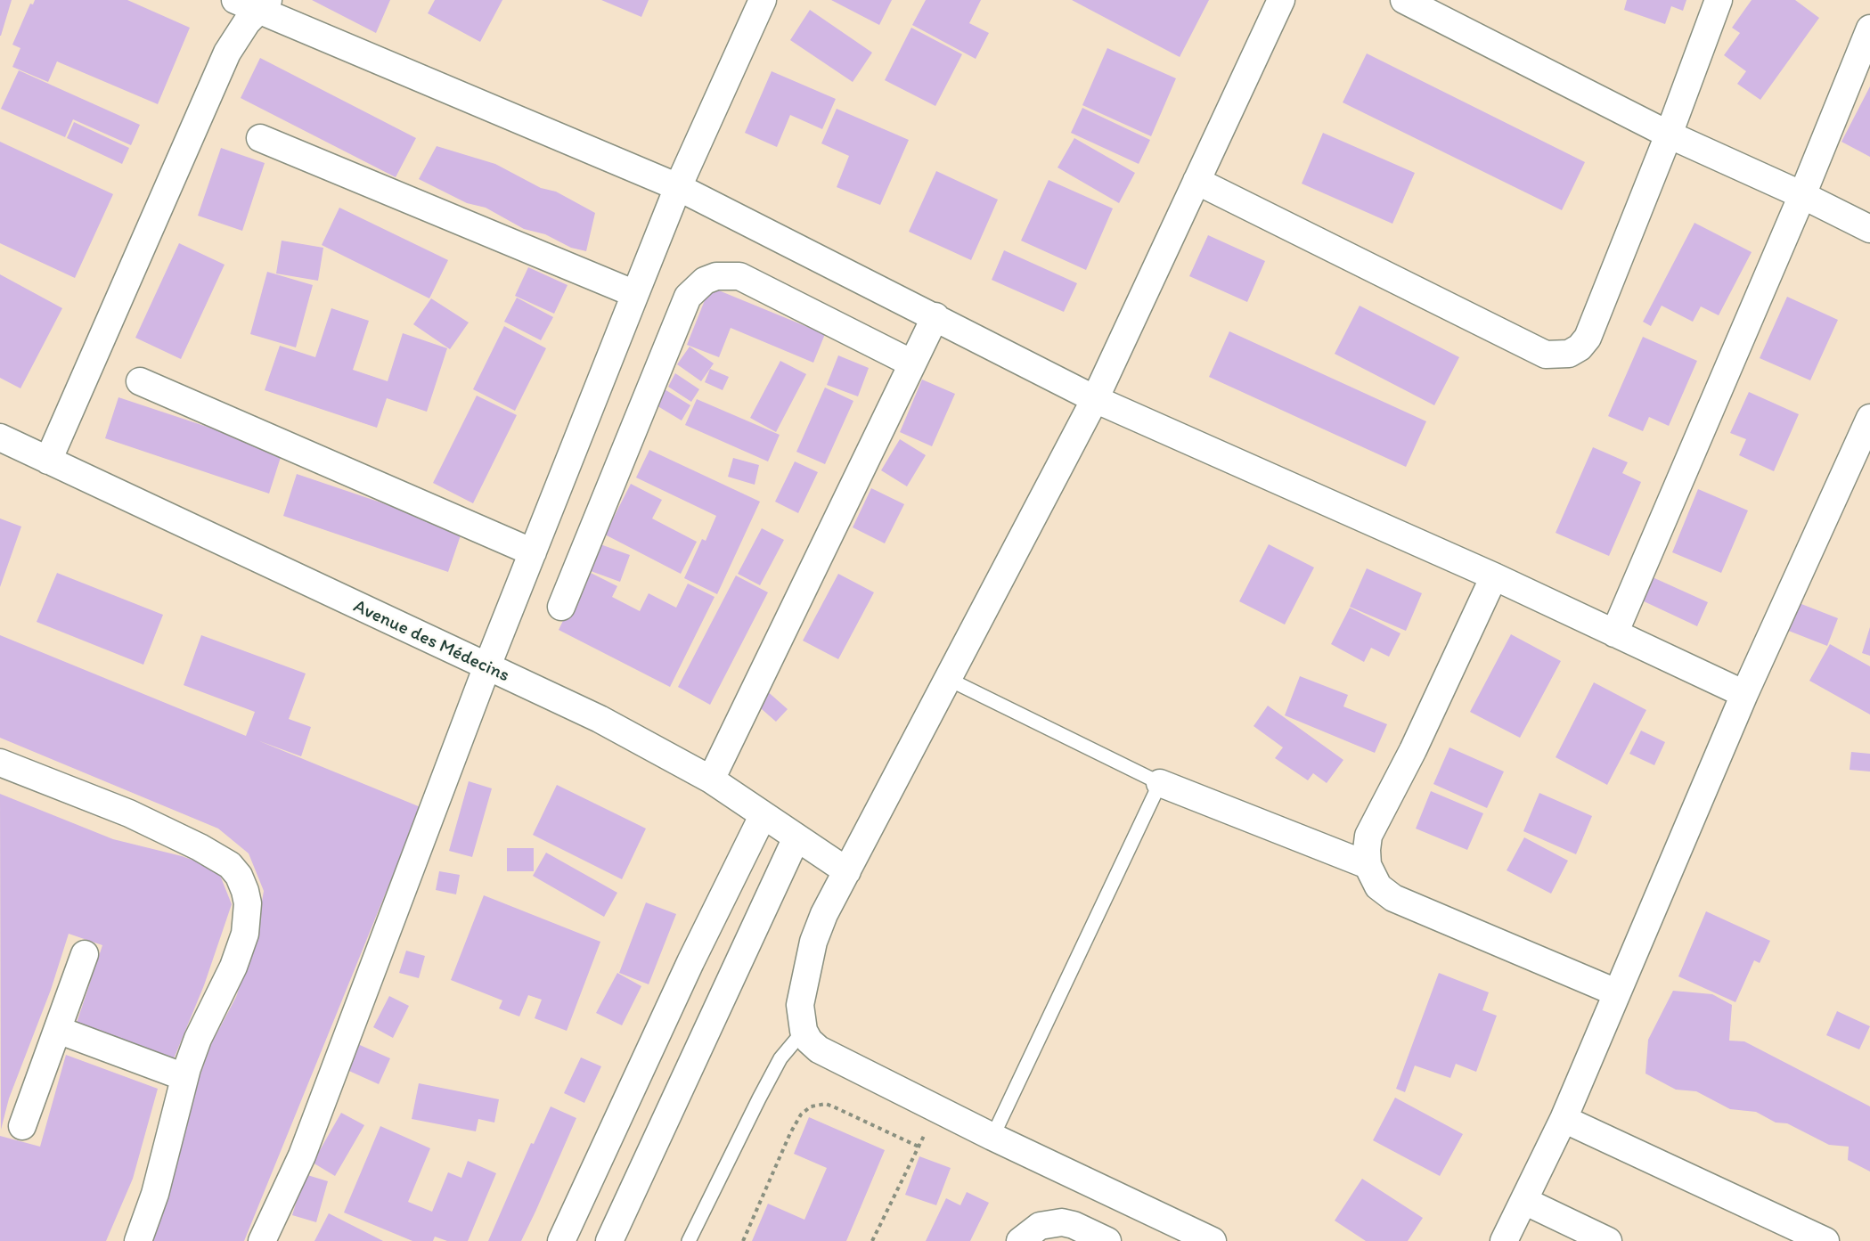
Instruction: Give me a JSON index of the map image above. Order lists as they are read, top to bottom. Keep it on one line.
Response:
{"streets":{"street":["Avenue des Médecins"]}}
